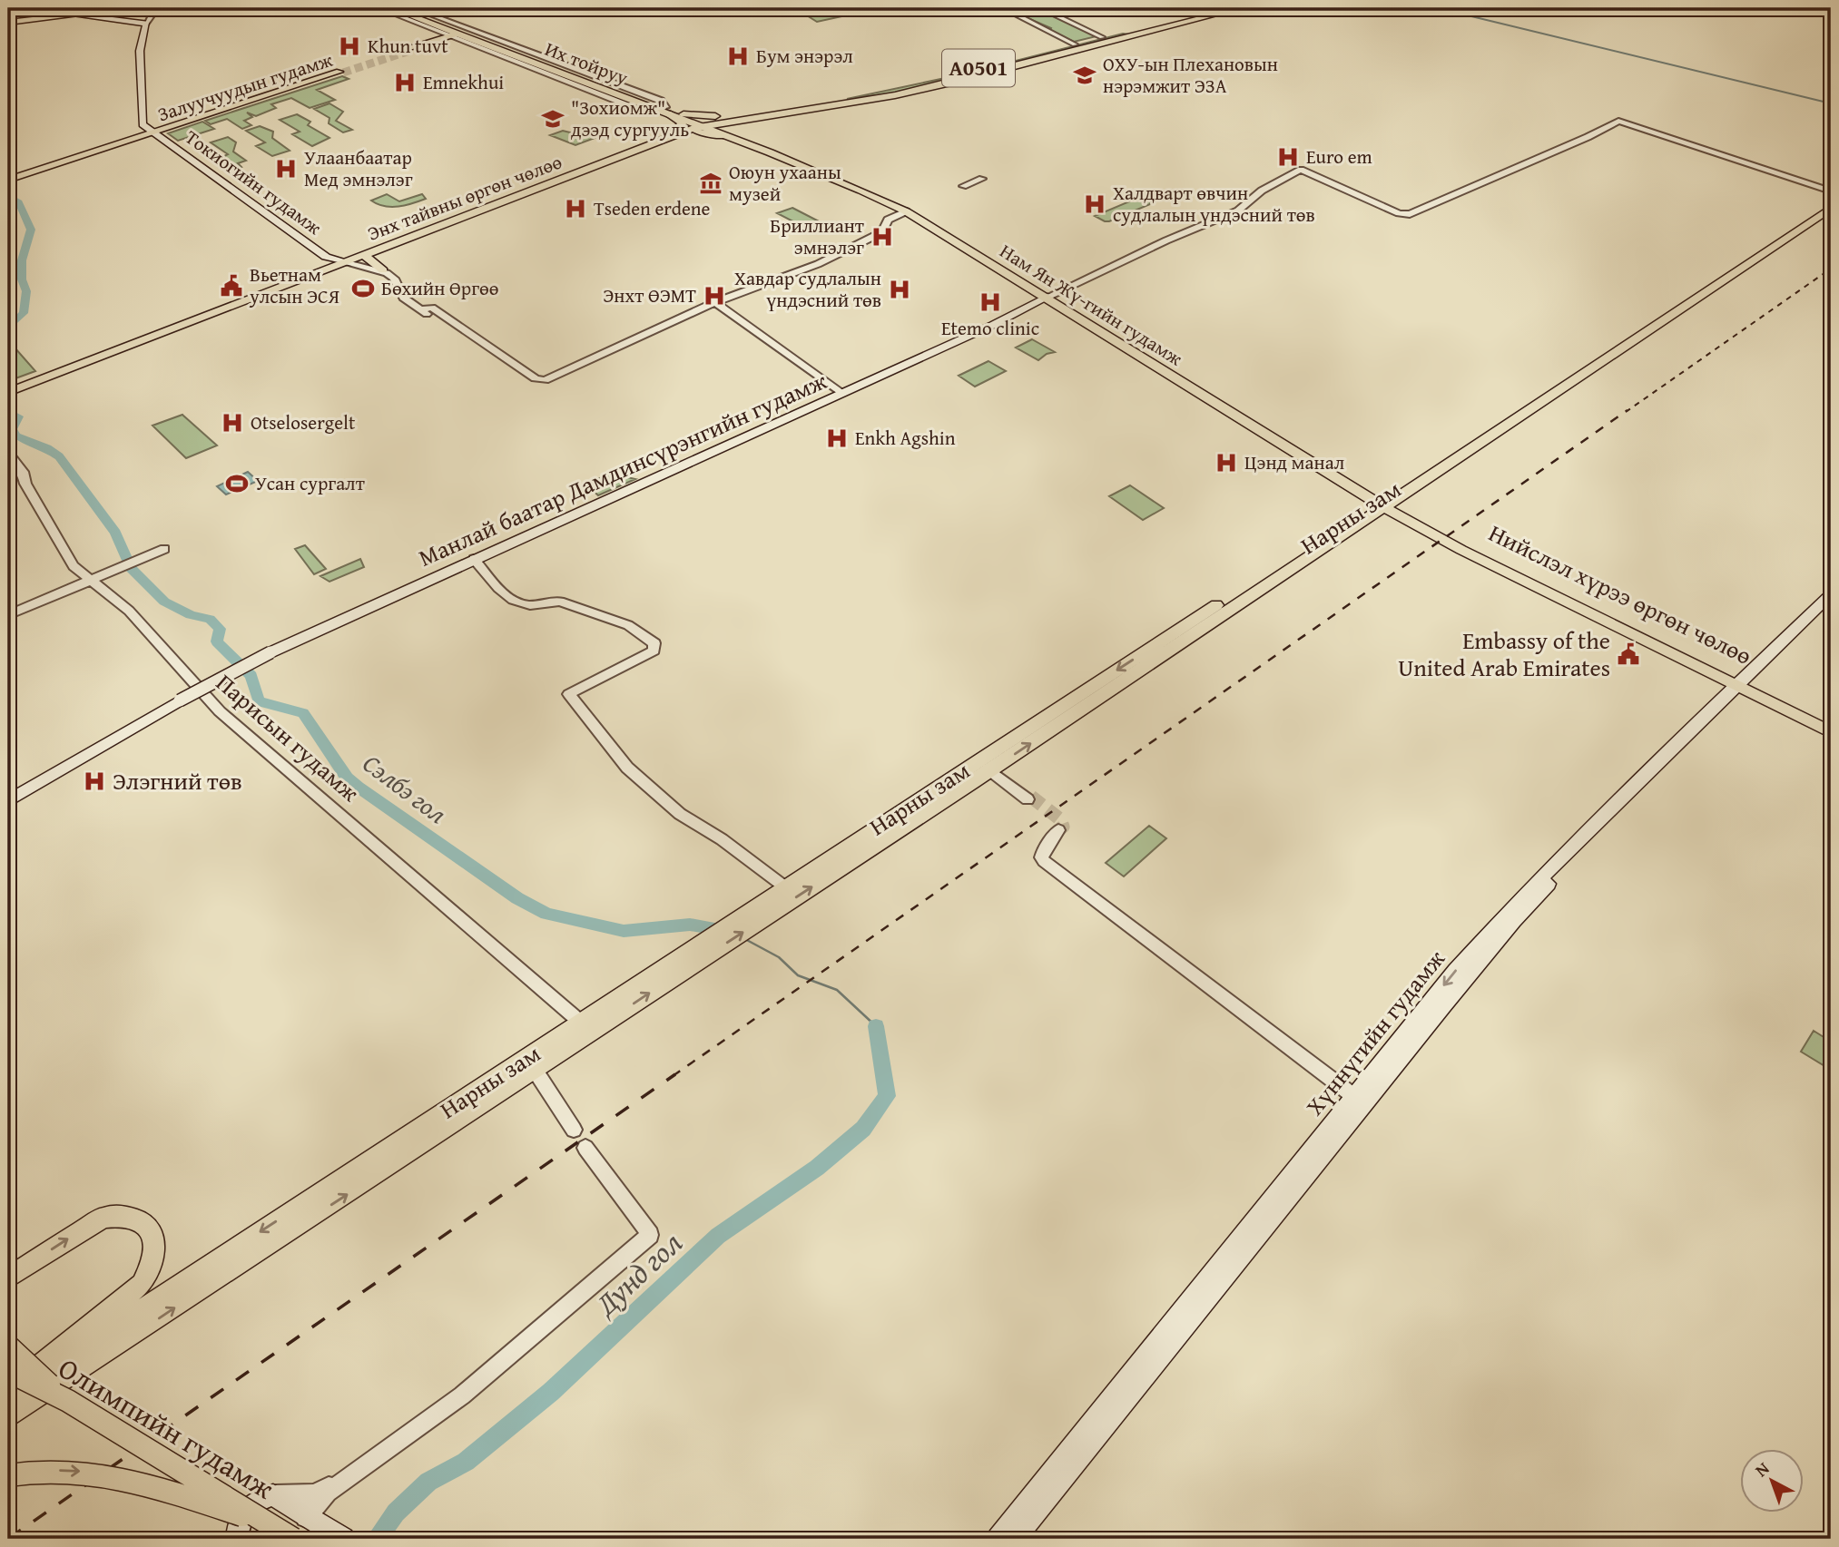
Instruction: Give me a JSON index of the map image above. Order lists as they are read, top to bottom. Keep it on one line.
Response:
{"streets":{"main road":["Их тойруу","A0501","Залуучуудын гудамж","Токиогийн гудамж","Энх тайвны өргөн чөлөө","Нам Ян Жү-гийн гудамж","Манлай баатар Дамдинсүрэнгийн гудамж","Нарны зам","Нийслэл хүрээ өргөн чөлөө","Хүннүгийн гудамж","Олимпийн гудамж"],"street":["Парисын гудамж"]},"crossings":[["Их тойруу","Энх тайвны өргөн чөлөө"],["Их тойруу","Нам Ян Жү-гийн гудамж"],["Залуучуудын гудамж","Токиогийн гудамж"],["Токиогийн гудамж","Энх тайвны өргөн чөлөө"],["Нам Ян Жү-гийн гудамж","Манлай баатар Дамдинсүрэнгийн гудамж"],["Нам Ян Жү-гийн гудамж","Нарны зам"],["Нам Ян Жү-гийн гудамж","Нийслэл хүрээ өргөн чөлөө"],["Нарны зам","Нийслэл хүрээ өргөн чөлөө"],["Нарны зам","Парисын гудамж"],["Нийслэл хүрээ өргөн чөлөө","Хүннүгийн гудамж"]],"water":["Сэлбэ гол","Дунд гол"],"places":{"hospital":["Khun tuvt","Бум энэрэл","Emnekhui","Euro em","Улаанбаатар Мед эмнэлэг","Халдварт өвчин судлалын үндэсний төв","Tseden erdene","Бриллиант эмнэлэг","Хавдар судлалын үндэсний төв","Энхт ӨЭМТ","Etemo clinic","Otselosergelt","Enkh Agshin","Цэнд манал","Элэгний төв"],"school or university":["ОХУ-ын Плехановын нэрэмжит ЭЗА","\"Зохиомж\" дээд сургууль"],"museum":["Оюун ухааны музей"],"public building":["Вьетнам улсын ЭСЯ","Embassy of the United Arab Emirates"],"sports":["Бөхийн Өргөө","Усан сургалт"]},"north":"top left"}
